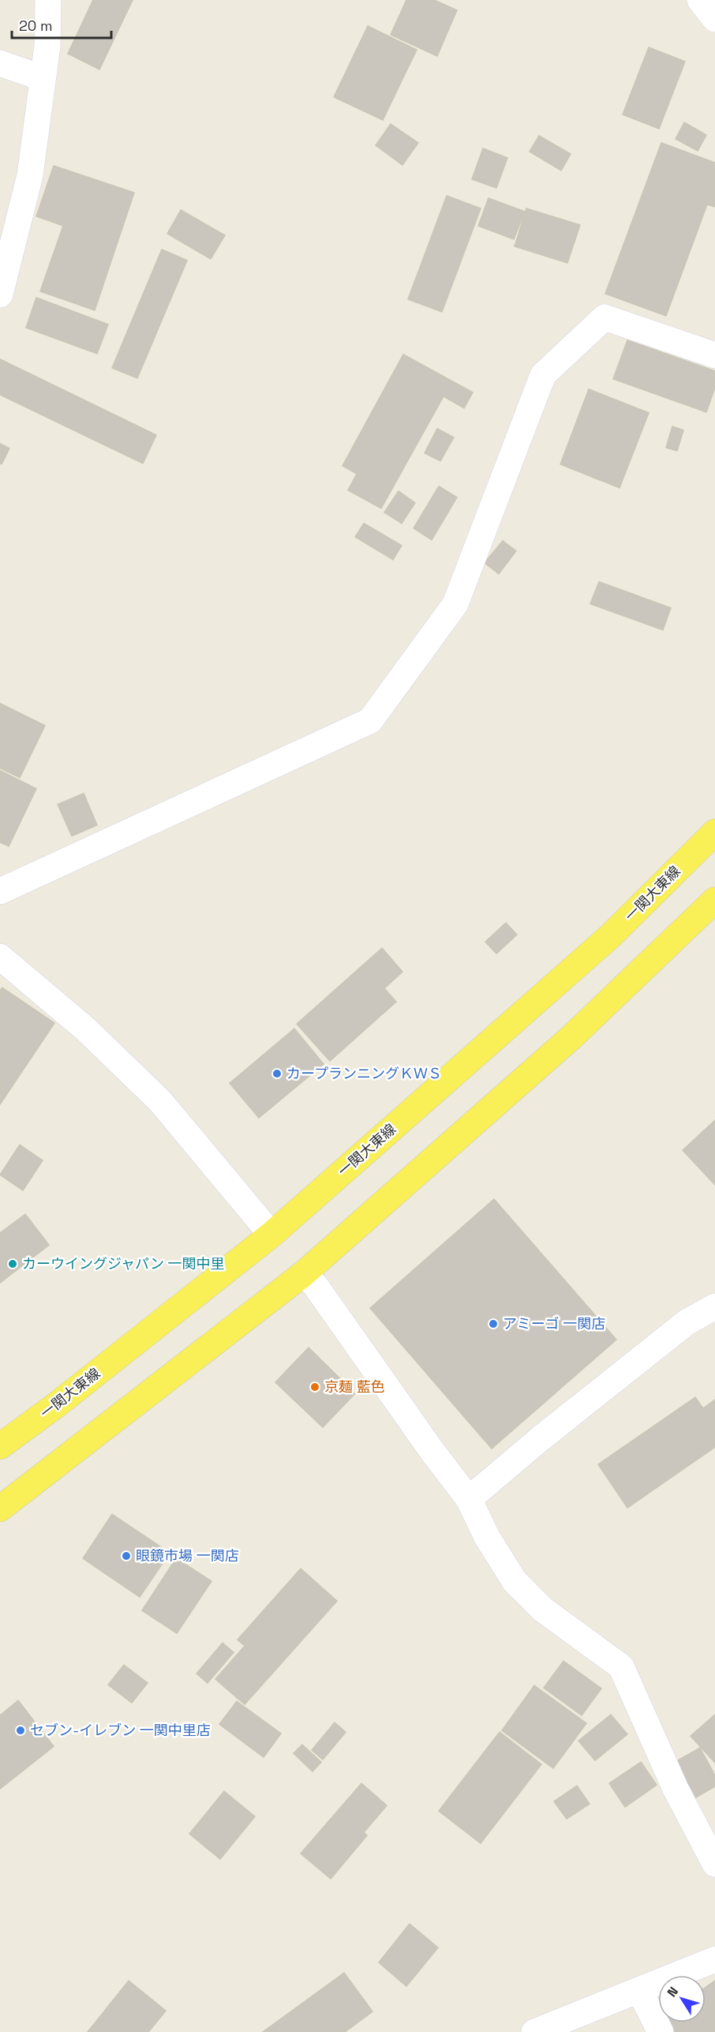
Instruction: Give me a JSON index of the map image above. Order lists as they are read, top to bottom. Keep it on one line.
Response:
{"streets":{"main road":["一関大東線"]},"places":["カープランニングＫＷＳ","カーウイングジャパン 一関中里","アミーゴ 一関店","京麺 藍色","眼鏡市場 一関店","セブン-イレブン 一関中里店"],"scale_bar":"20 m","north":"top left"}
